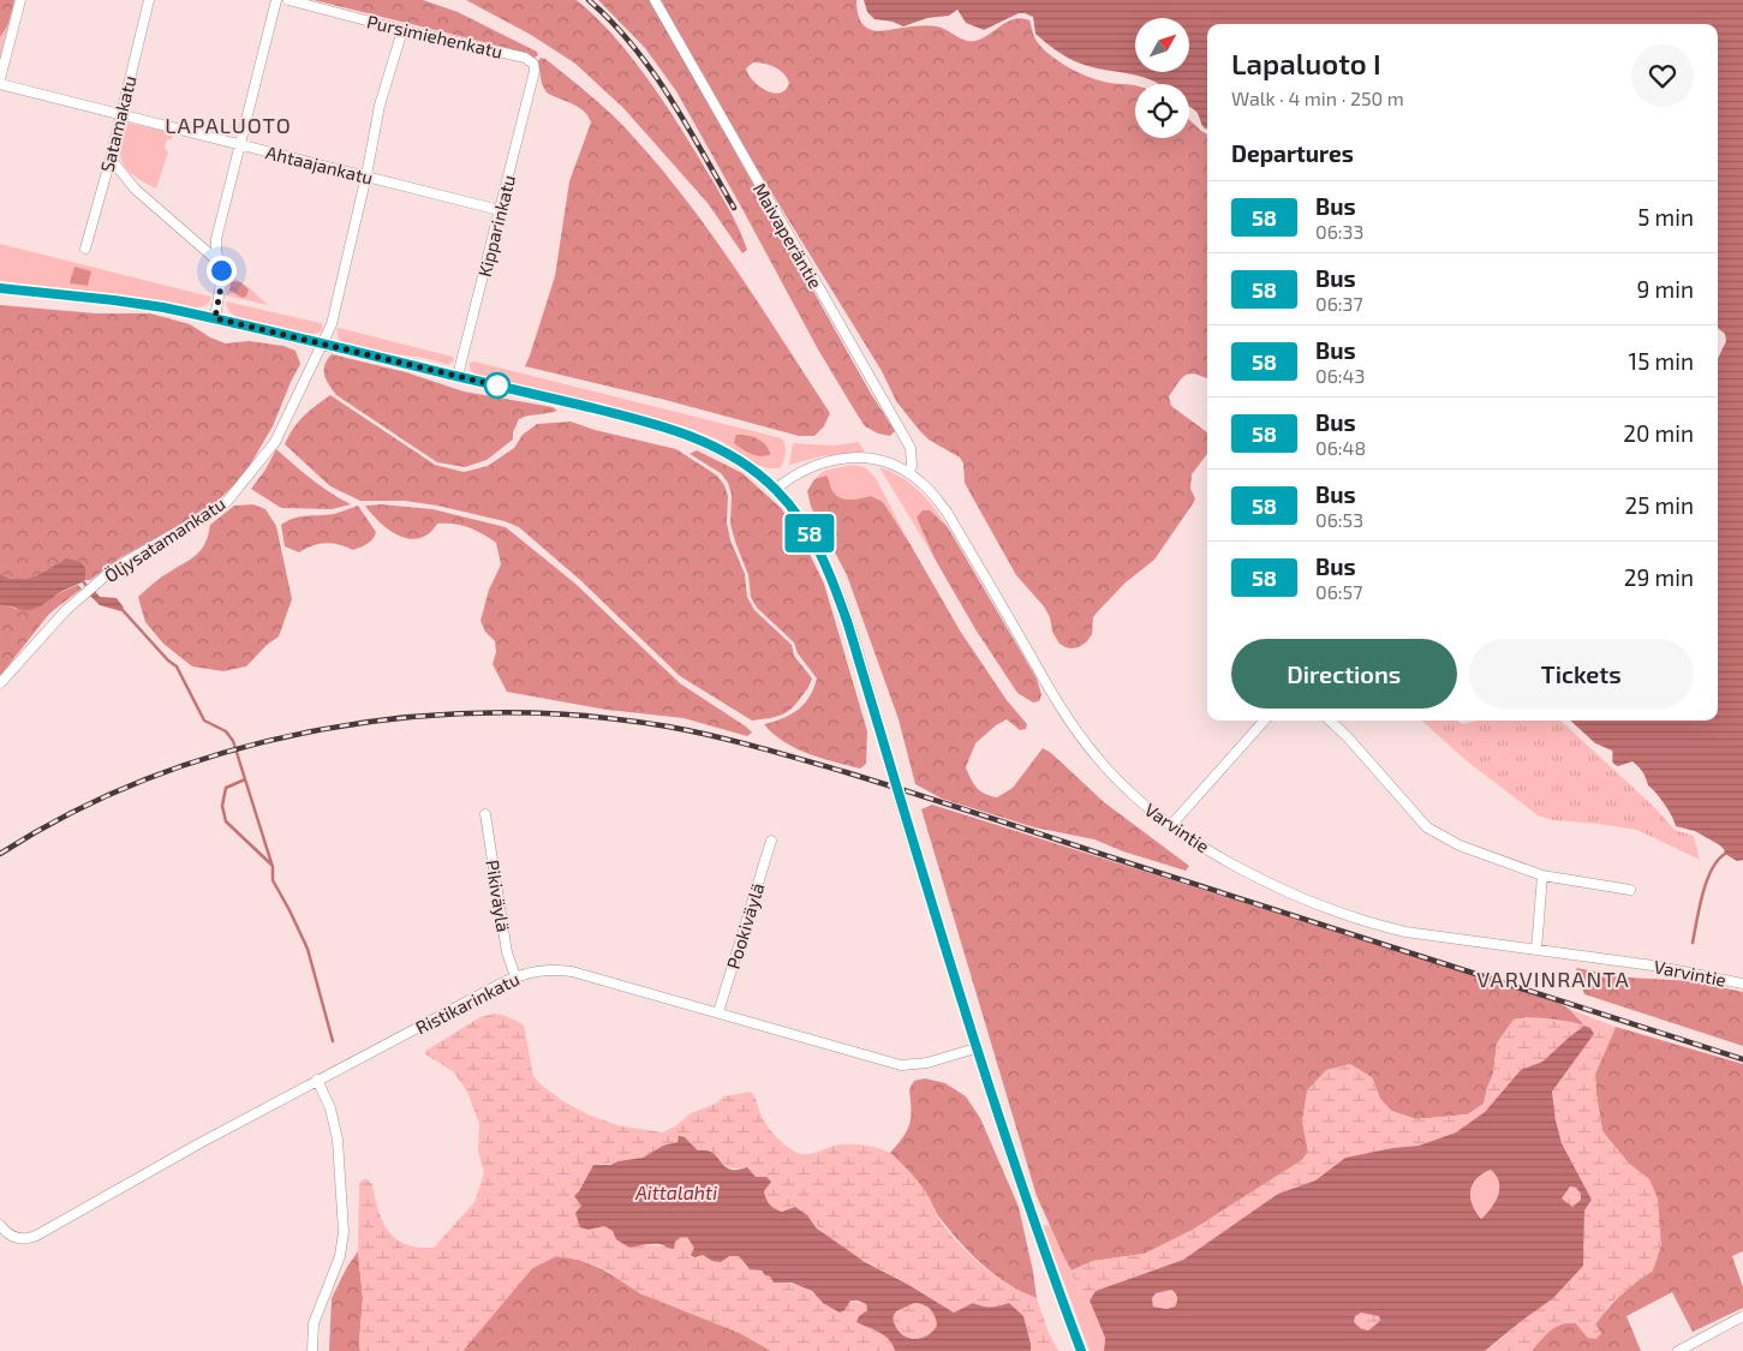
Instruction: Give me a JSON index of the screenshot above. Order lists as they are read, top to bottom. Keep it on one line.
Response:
{"streets":{"street":["Pursimiehenkatu","Satamakatu","Ahtaajankatu","Kipparinkatu","Maivaperäntie","Öljysatamankatu","Varvintie","Pikiväylä","Pookiväylä","Ristikarinkatu"]},"crossings":[["Pursimiehenkatu","Kipparinkatu"],["Pursimiehenkatu","Öljysatamankatu"],["Satamakatu","Ahtaajankatu"],["Ahtaajankatu","Kipparinkatu"],["Ahtaajankatu","Öljysatamankatu"],["Maivaperäntie","Varvintie"],["Pikiväylä","Ristikarinkatu"],["Pookiväylä","Ristikarinkatu"]],"districts":["LAPALUOTO","VARVINRANTA"],"water":["Aittalahti"],"lines":["bus line 58"],"north":"top right","page":{"on_map":"58","heading":[["Lapaluoto I","Walk · 4 min · 250 m"],"Departures"],"list":[{"mark":"58","name":"Bus","note":"06:33","value":"5 min"},{"mark":"58","name":"Bus","note":"06:37","value":"9 min"},{"mark":"58","name":"Bus","note":"06:43","value":"15 min"},{"mark":"58","name":"Bus","note":"06:48","value":"20 min"},{"mark":"58","name":"Bus","note":"06:53","value":"25 min"},{"mark":"58","name":"Bus","note":"06:57","value":"29 min"}],"buttons":["Directions","Tickets"]}}
